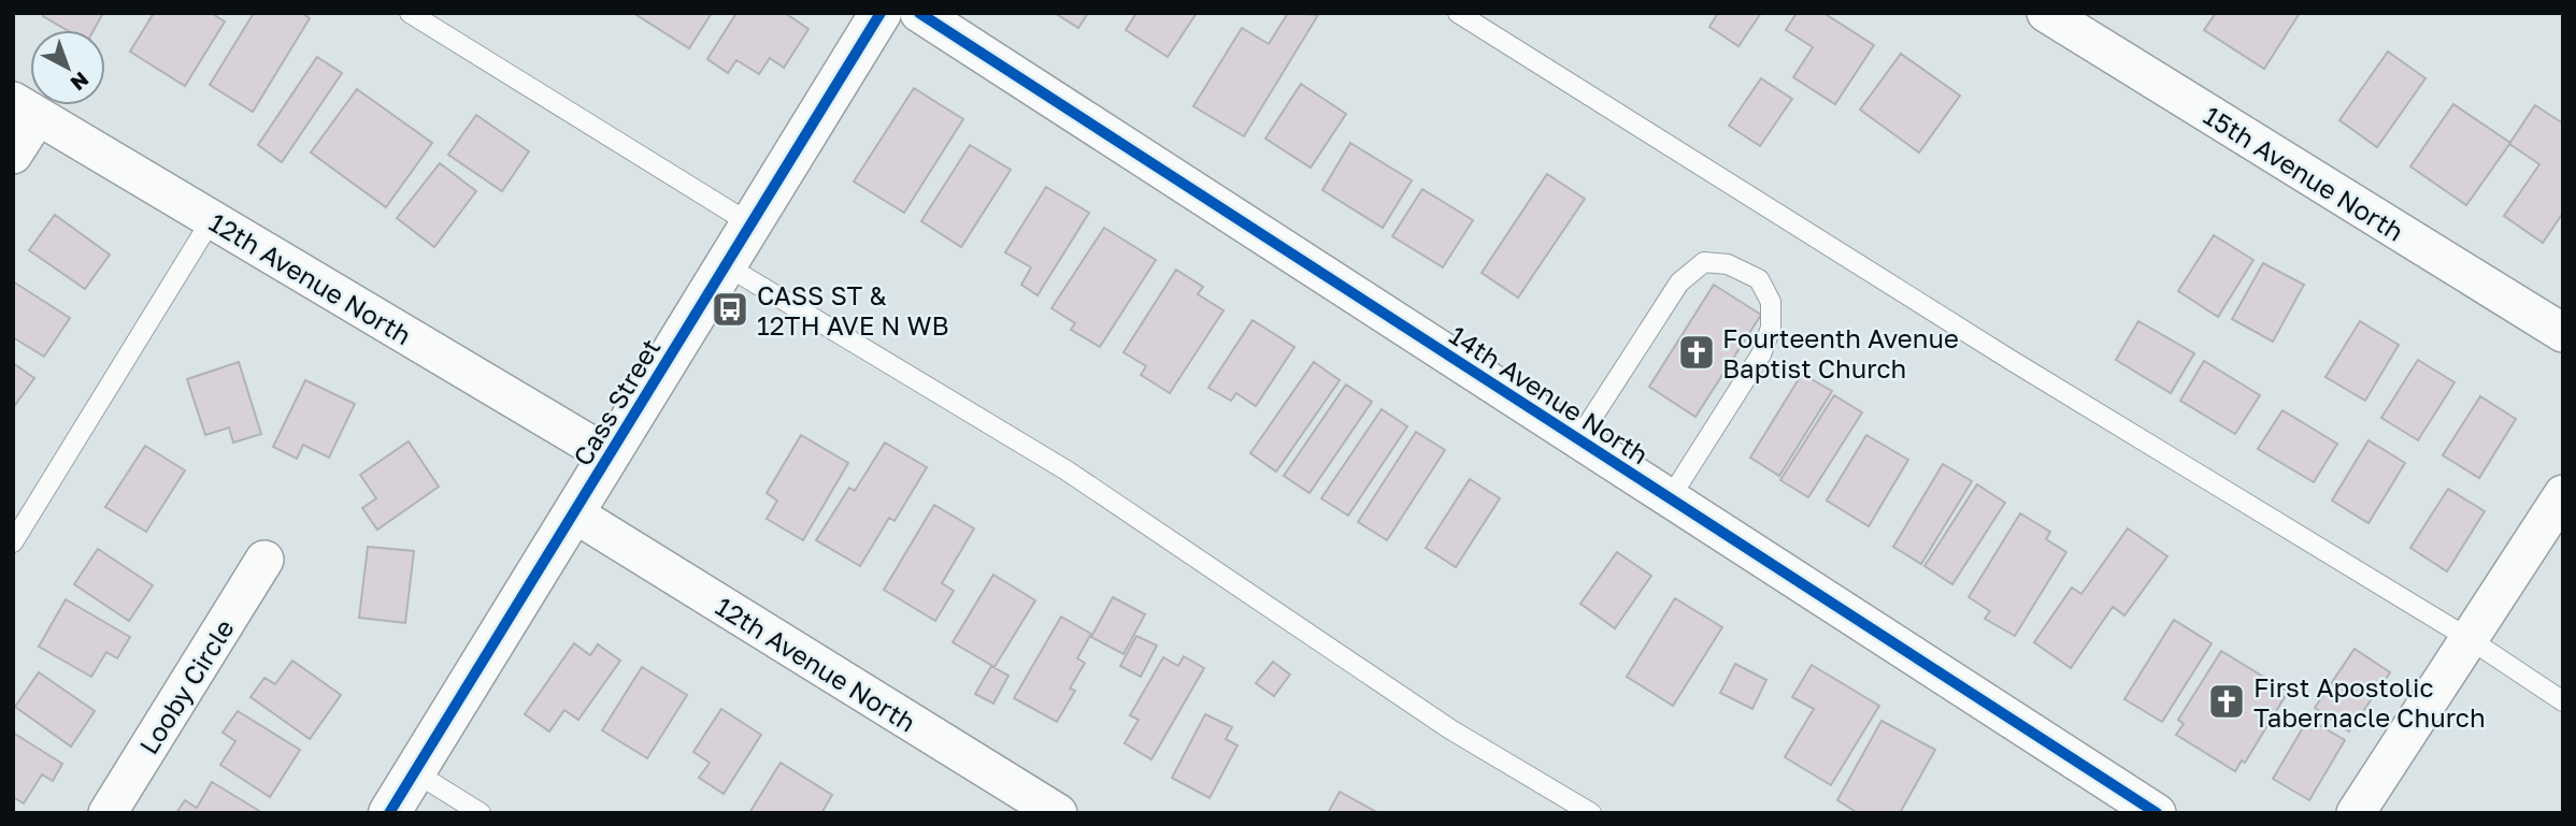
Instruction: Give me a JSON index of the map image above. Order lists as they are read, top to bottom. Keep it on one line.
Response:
{"streets":{"street":["15th Avenue North","12th Avenue North","14th Avenue North","Cass Street","Looby Circle"]},"crossings":[["12th Avenue North","Cass Street"]],"places":{"bus stop":["CASS ST & 12TH AVE N WB"],"church":["Fourteenth Avenue Baptist Church","First Apostolic Tabernacle Church"]},"north":"bottom right"}
